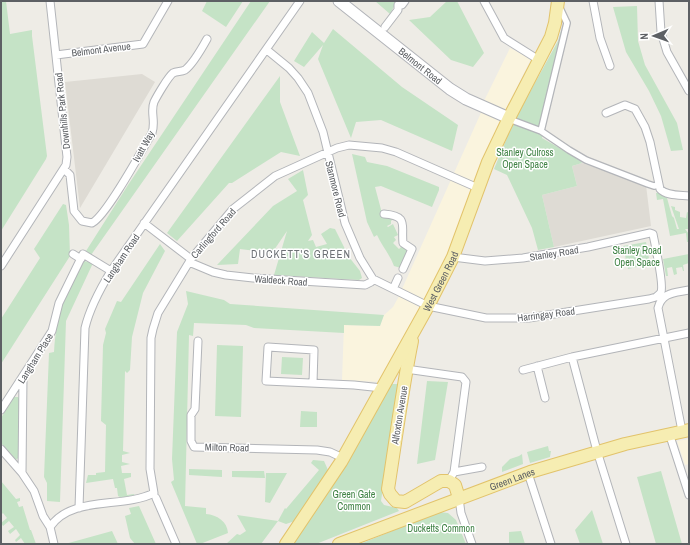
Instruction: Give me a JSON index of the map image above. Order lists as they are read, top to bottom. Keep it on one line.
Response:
{"streets":{"main road":["Belmont Road","West Green Road","Alfoxton Avenue","Green Lanes"],"street":["Belmont Avenue","Downhills Park Road","Ivatt Way","Stanmore Road","Carlingford Road","Stanley Road","Langham Road","Waldeck Road","Harringay Road","Langham Place","Milton Road"]},"crossings":[["Belmont Avenue","Downhills Park Road"],["Belmont Road","West Green Road"],["Downhills Park Road","Ivatt Way"],["Stanmore Road","Carlingford Road"],["Stanmore Road","Langham Road"],["Stanmore Road","Waldeck Road"],["Carlingford Road","Waldeck Road"],["Carlingford Road","West Green Road"],["Stanley Road","West Green Road"],["Stanley Road","Harringay Road"],["Langham Road","Waldeck Road"],["West Green Road","Harringay Road"],["West Green Road","Alfoxton Avenue"],["West Green Road","Milton Road"]],"districts":["DUCKETT'S GREEN"],"parks":["Stanley Culross Open Space","Stanley Road Open Space","Green Gate Common","Ducketts Common"],"north":"left"}
